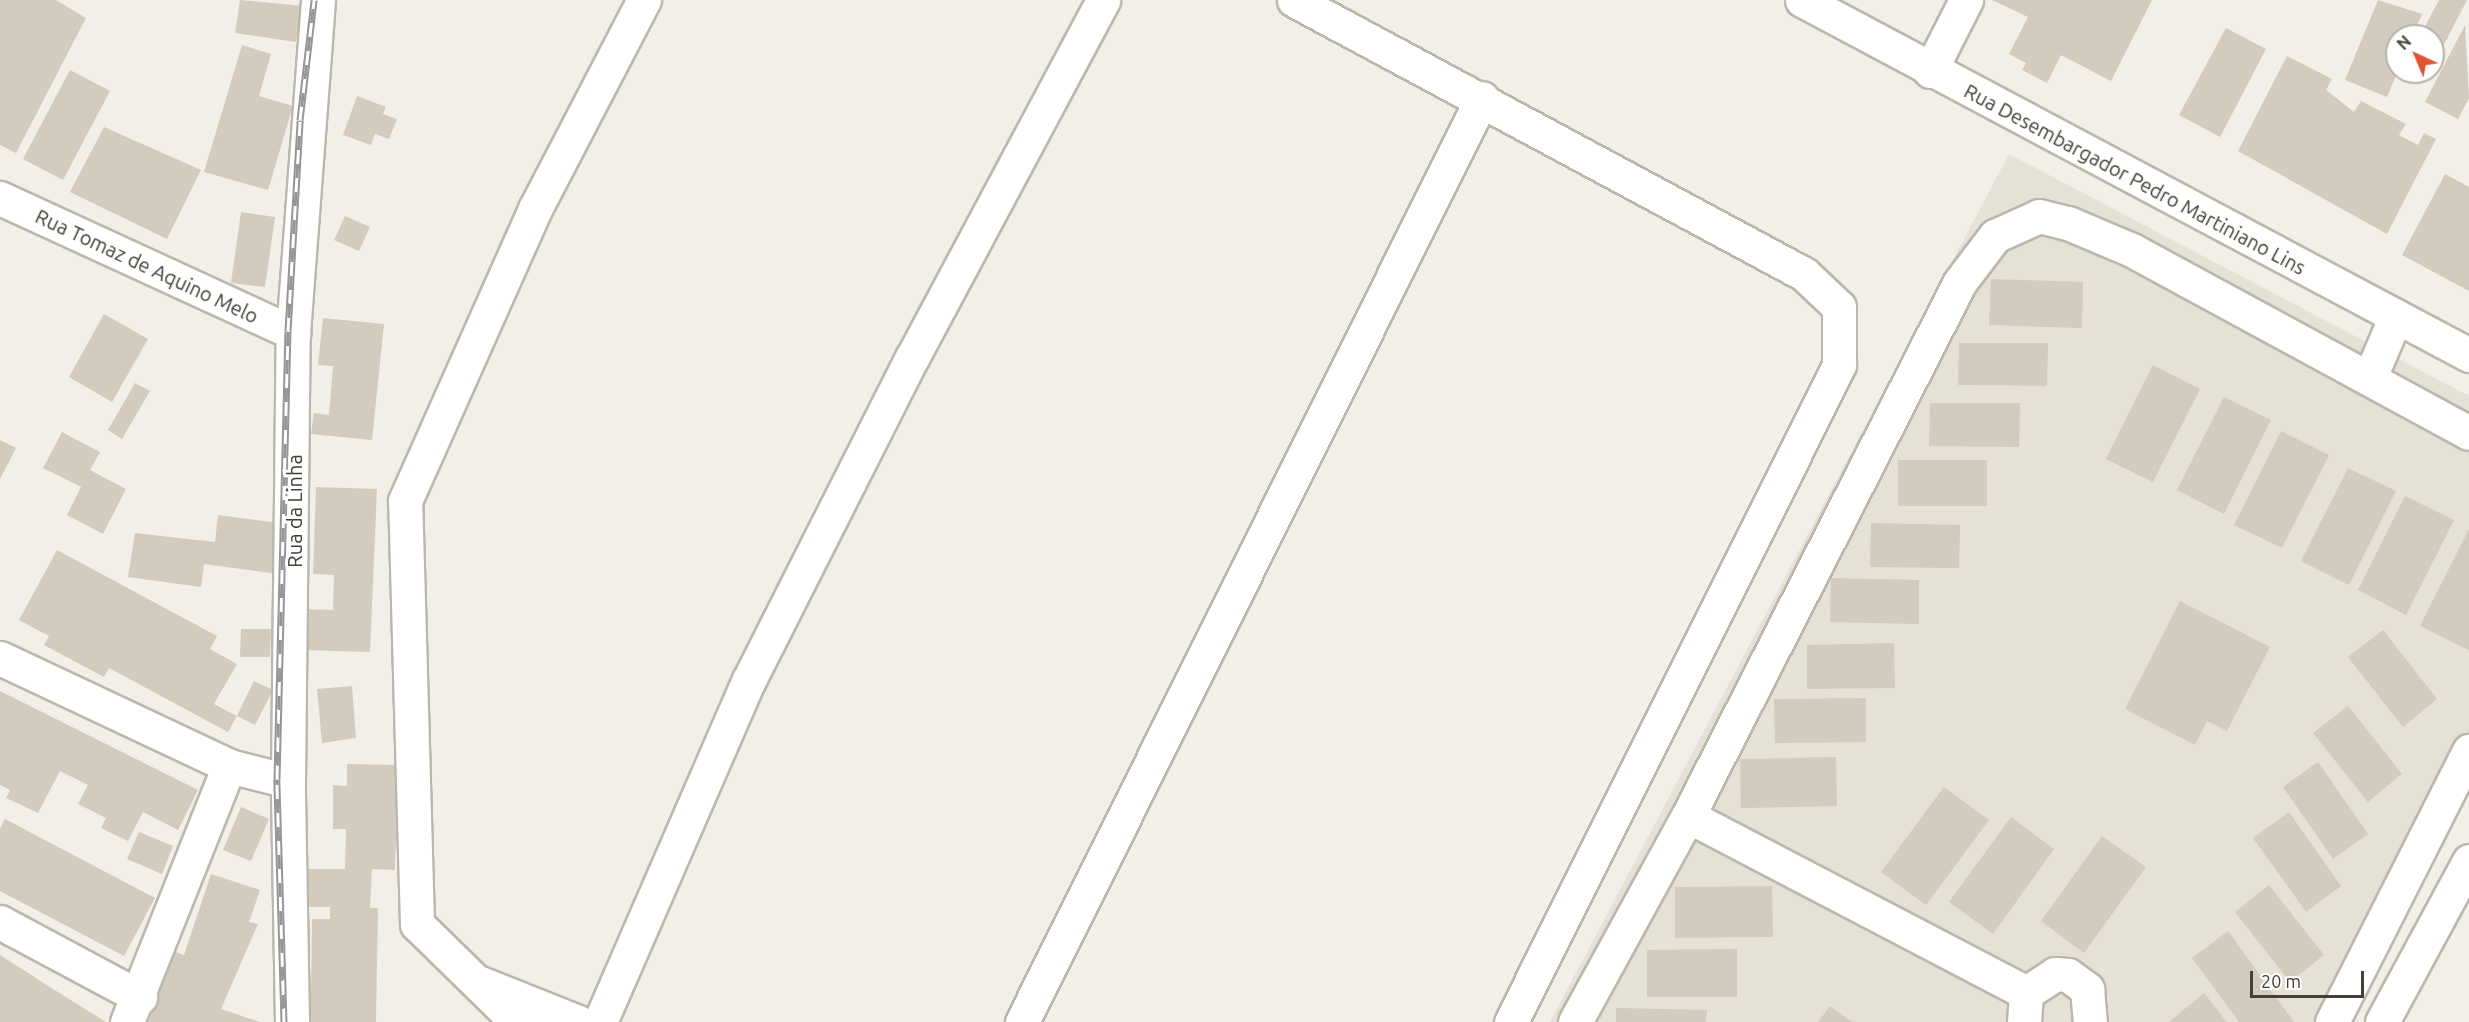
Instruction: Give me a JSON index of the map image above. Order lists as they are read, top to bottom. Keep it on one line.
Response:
{"streets":{"street":["Rua Desembargador Pedro Martiniano Lins","Rua Tomaz de Aquino Melo","Rua da Linha"]},"crossings":[["Rua Tomaz de Aquino Melo","Rua da Linha"]],"scale_bar":"20 m","north":"top left"}
